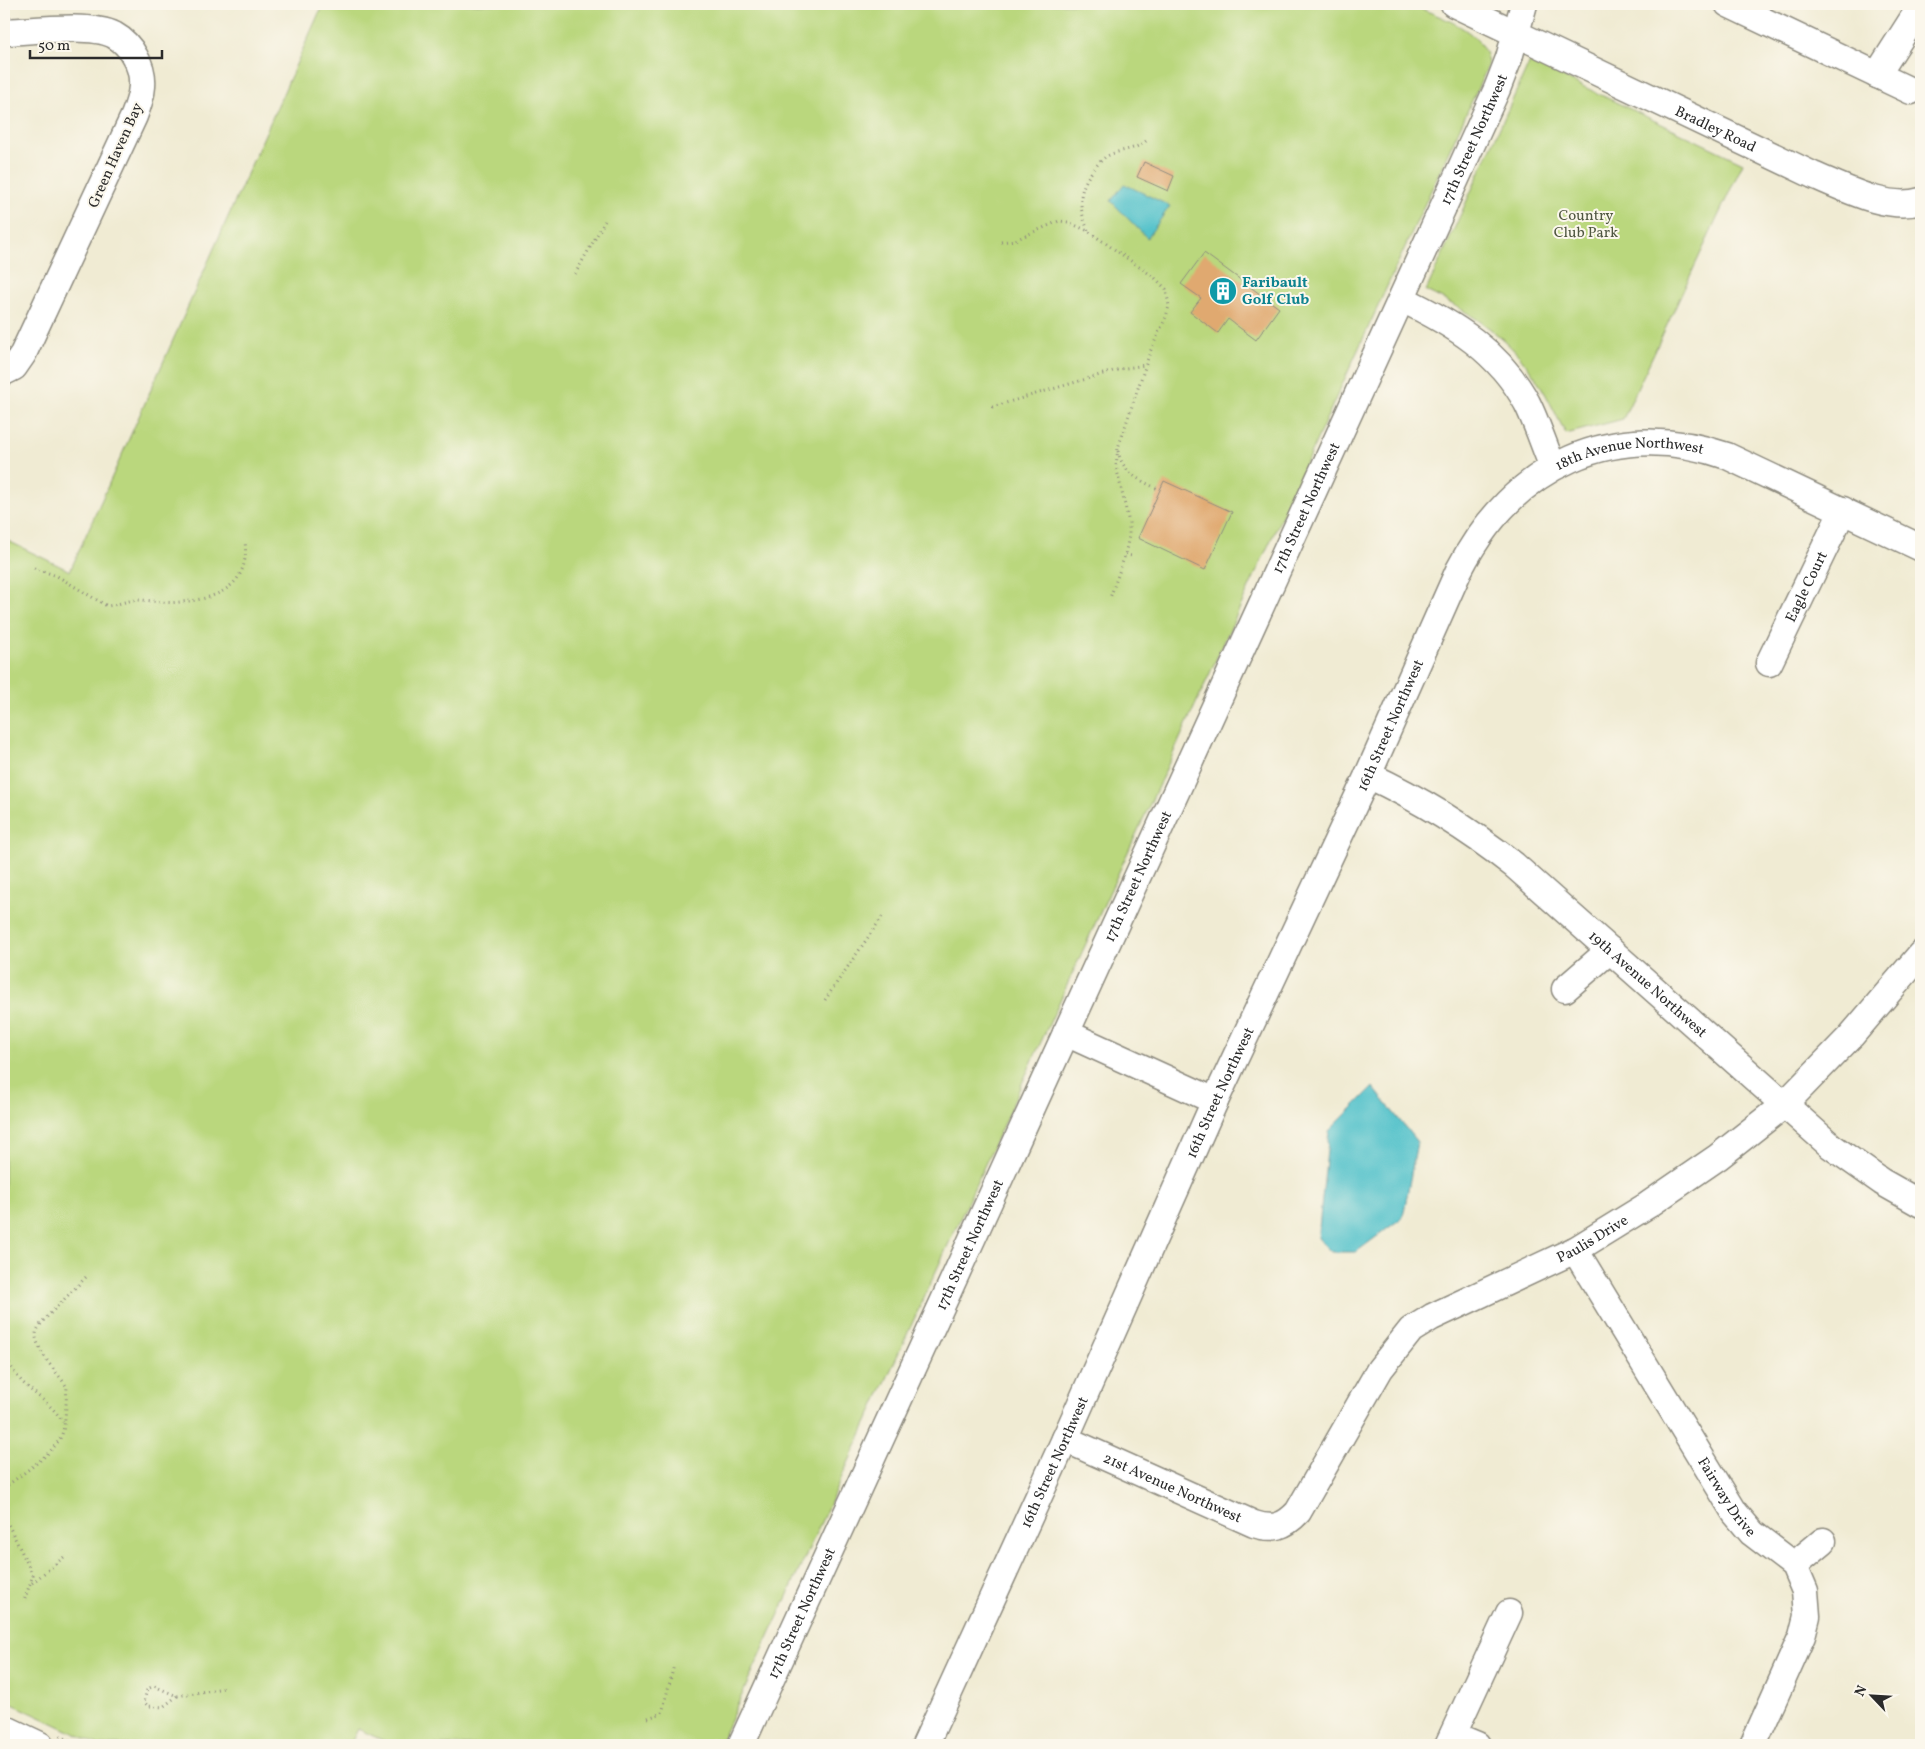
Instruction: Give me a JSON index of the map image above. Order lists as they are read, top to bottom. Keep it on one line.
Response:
{"streets":{"street":["Bradley Road","17th Street Northwest","Green Haven Bay","18th Avenue Northwest","Eagle Court","16th Street Northwest","19th Avenue Northwest","Paulis Drive","21st Avenue Northwest","Fairway Drive"]},"crossings":[["Bradley Road","17th Street Northwest"],["17th Street Northwest","18th Avenue Northwest"],["18th Avenue Northwest","Eagle Court"],["18th Avenue Northwest","16th Street Northwest"],["16th Street Northwest","19th Avenue Northwest"],["16th Street Northwest","21st Avenue Northwest"],["19th Avenue Northwest","Paulis Drive"],["Paulis Drive","21st Avenue Northwest"],["Paulis Drive","Fairway Drive"]],"parks":["Country Club Park"],"places":{"building":["Faribault Golf Club"]},"scale_bar":"50 m","north":"top left"}
